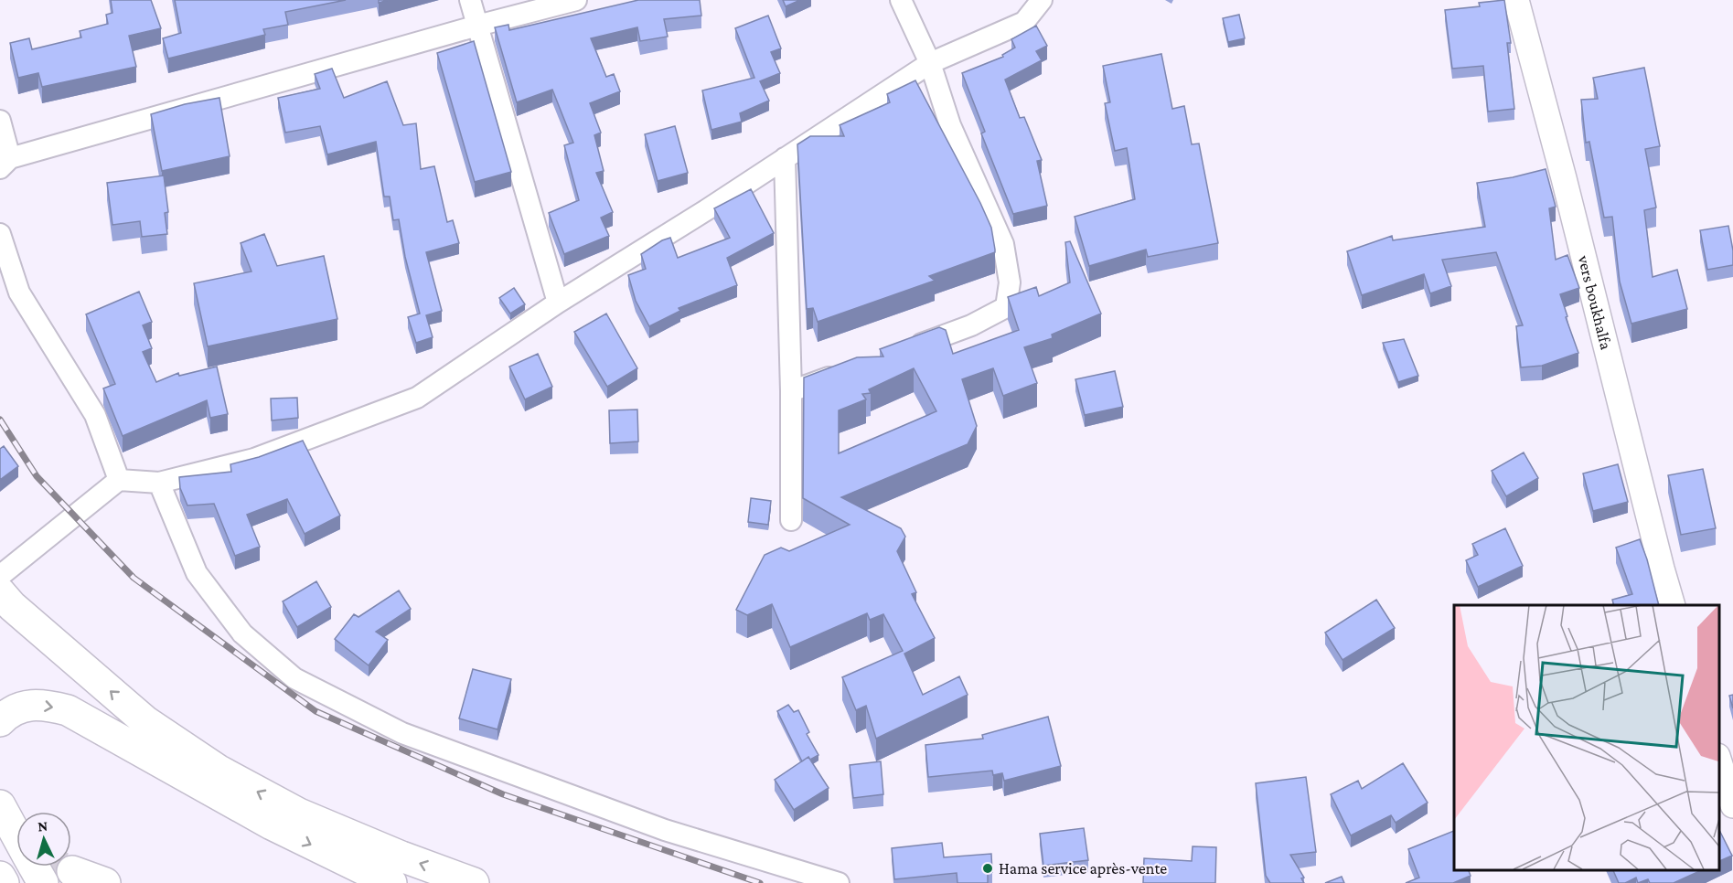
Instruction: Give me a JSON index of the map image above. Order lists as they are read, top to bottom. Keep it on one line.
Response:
{"streets":{"street":["vers boukhalfa"]},"places":["Hama service après-vente"],"north":"top"}
